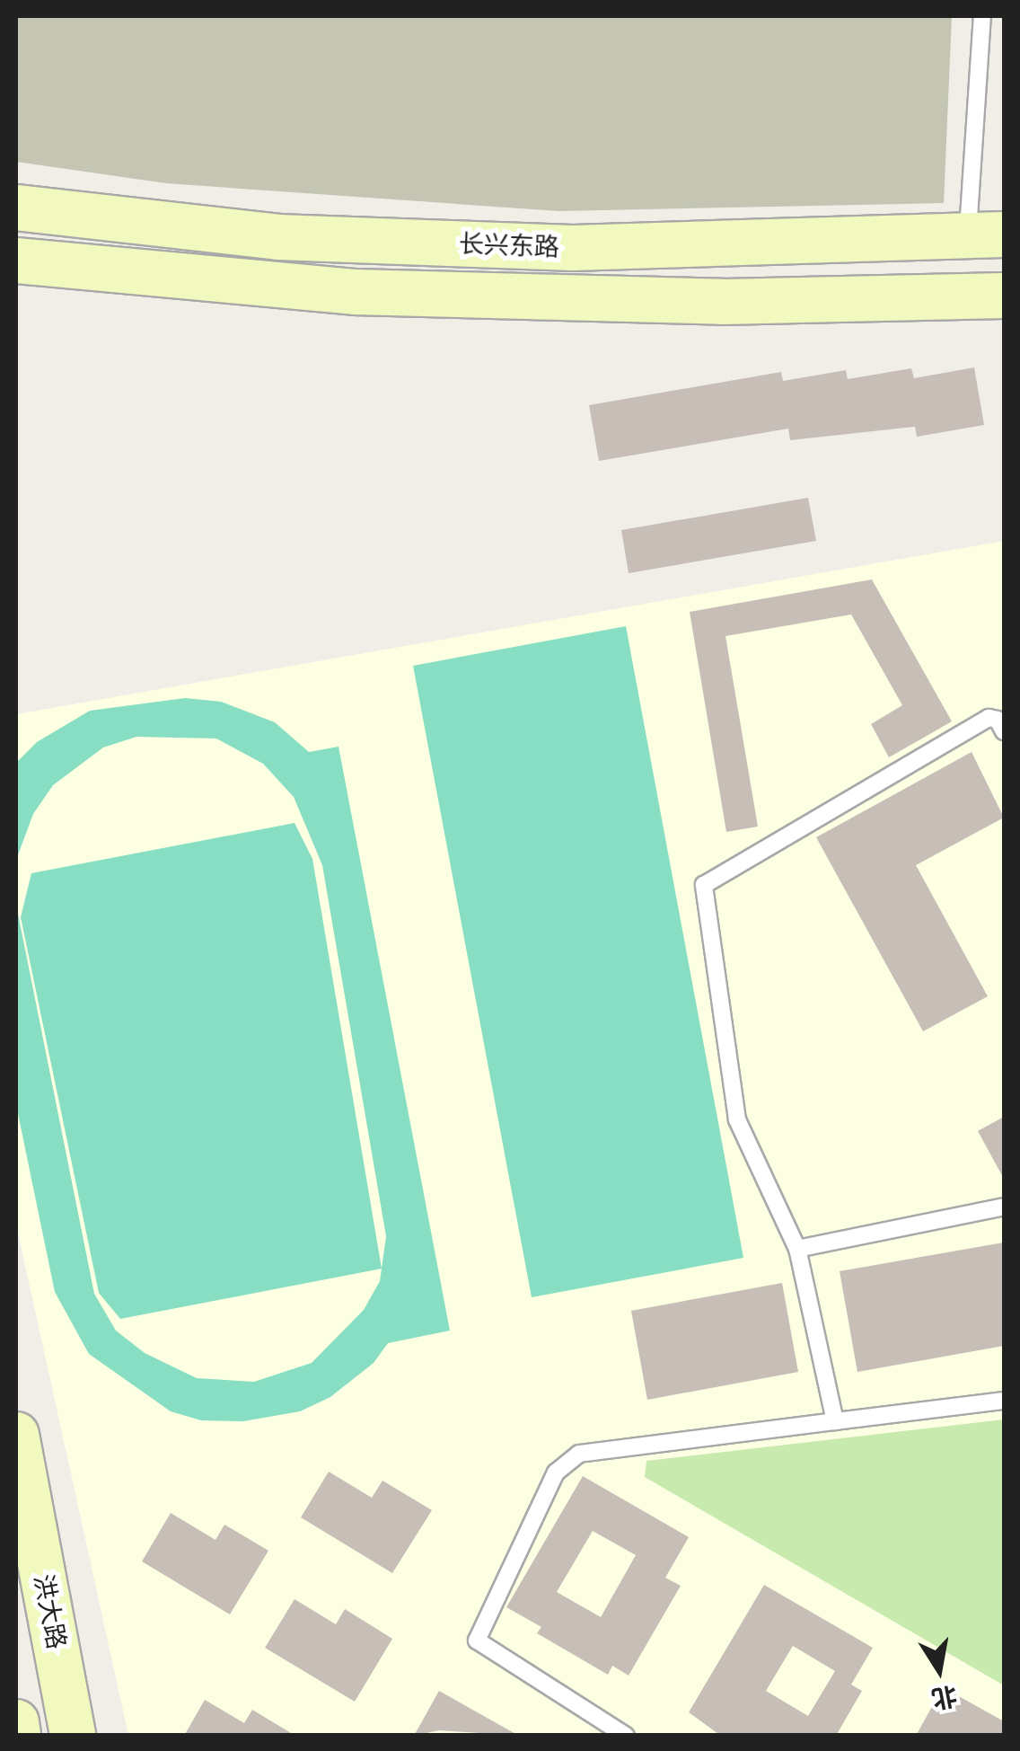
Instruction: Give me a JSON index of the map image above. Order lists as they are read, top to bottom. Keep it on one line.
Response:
{"streets":{"main road":["长兴东路","洪大路"]},"north":"bottom"}
